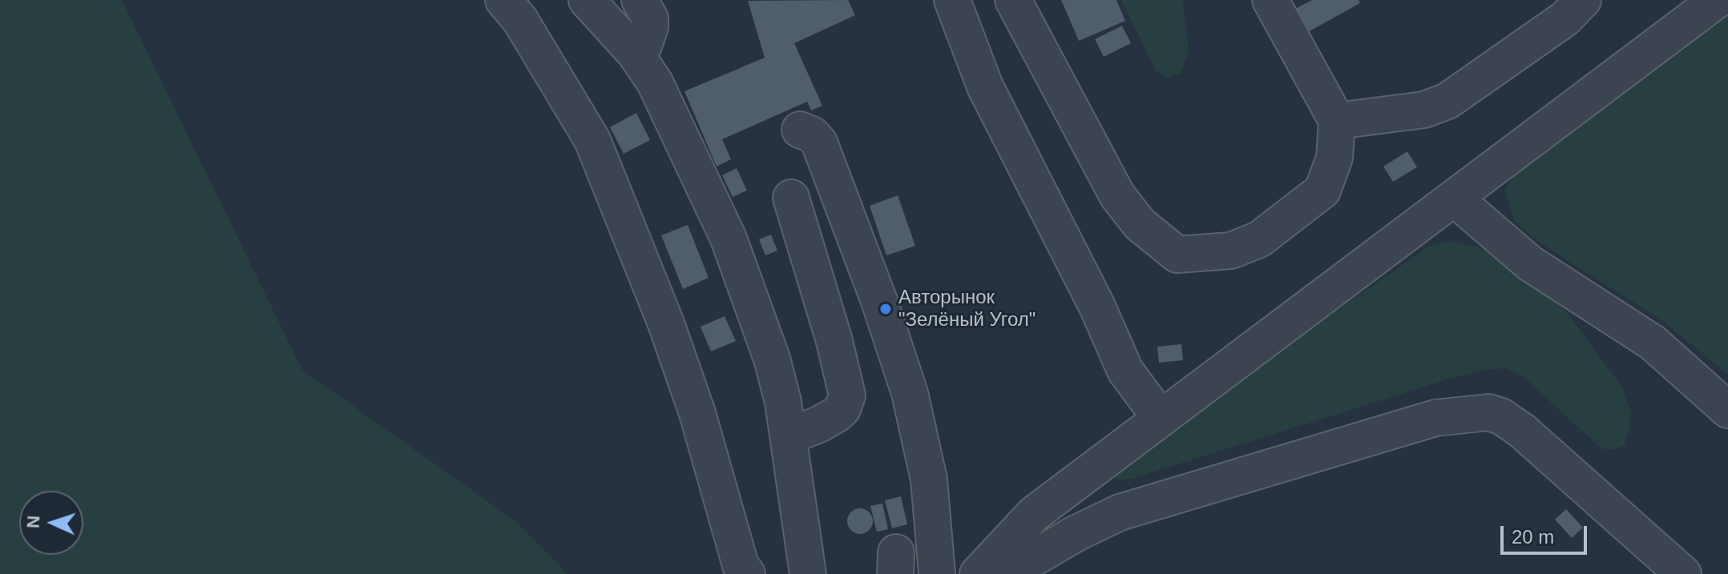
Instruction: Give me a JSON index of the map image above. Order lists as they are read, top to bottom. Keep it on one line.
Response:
{"places":["Авторынок \"Зелёный Угол\""],"scale_bar":"20 m","north":"left"}
